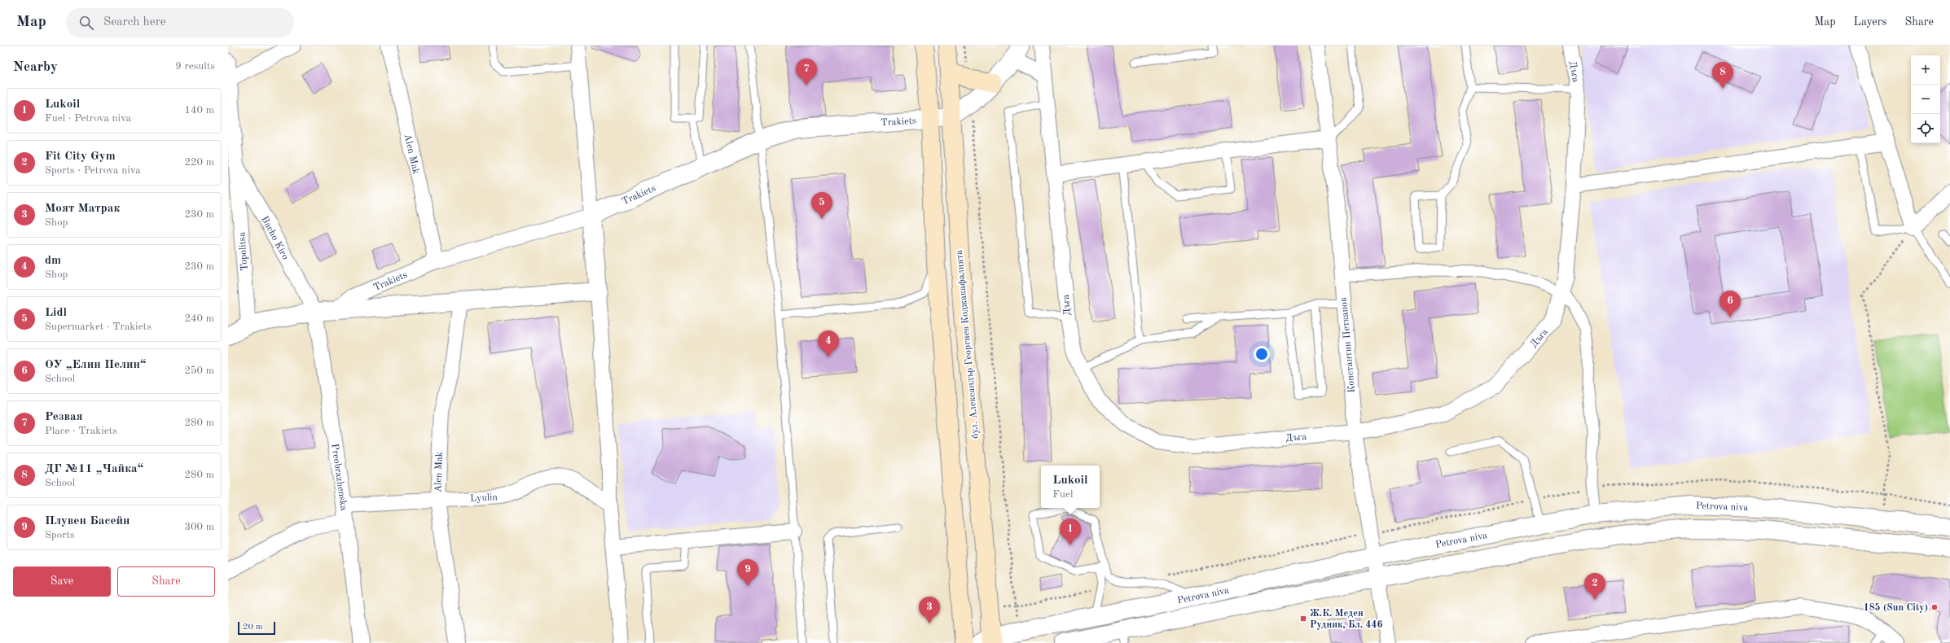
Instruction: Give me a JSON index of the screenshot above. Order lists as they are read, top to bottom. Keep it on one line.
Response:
{"streets":{"main road":["бул. Александър Георгиев Коджакафалията"],"street":["Дъга","Trakiets","Alen Mak","Bacho Kiro","Topolitsa","Константин Петканов","Preobrazhenska","Lyulin","Petrova niva"]},"crossings":[["Дъга","Константин Петканов"],["Trakiets","Alen Mak"],["Trakiets","Bacho Kiro"],["Trakiets","Topolitsa"],["Trakiets","бул. Александър Георгиев Коджакафалията"],["Trakiets","Preobrazhenska"],["Alen Mak","Lyulin"],["Bacho Kiro","Topolitsa"],["Bacho Kiro","Preobrazhenska"],["бул. Александър Георгиев Коджакафалията","Petrova niva"],["Константин Петканов","Petrova niva"],["Preobrazhenska","Lyulin"]],"places":{"other":["185 (Sun City)"],"transit":["Ж.К. Меден Рудник, Бл. 446"]},"scale_bar":"20 m","page":{"header":"Map","search":"Search here","nav":["Map","Layers","Share"],"heading":["Nearby","9 results"],"map_buttons":["+","−"],"pins":["7","8","5","6","4","1","9","2","3"],"list":[{"mark":"1","name":"Lukoil","note":"Fuel · Petrova niva","value":"140 m"},{"mark":"2","name":"Fit City Gym","note":"Sports · Petrova niva","value":"220 m"},{"mark":"3","name":"Моят Матрак","note":"Shop","value":"230 m"},{"mark":"4","name":"dm","note":"Shop","value":"230 m"},{"mark":"5","name":"Lidl","note":"Supermarket · Trakiets","value":"240 m"},{"mark":"6","name":"ОУ „Елин Пелин“","note":"School","value":"250 m"},{"mark":"7","name":"Резвая","note":"Place · Trakiets","value":"280 m"},{"mark":"8","name":"ДГ №11 „Чайка“","note":"School","value":"280 m"},{"mark":"9","name":"Плувен Басейн","note":"Sports","value":"300 m"}],"popup":["Lukoil","Fuel"],"buttons":["Save","Share"],"scale":"20 m"}}
